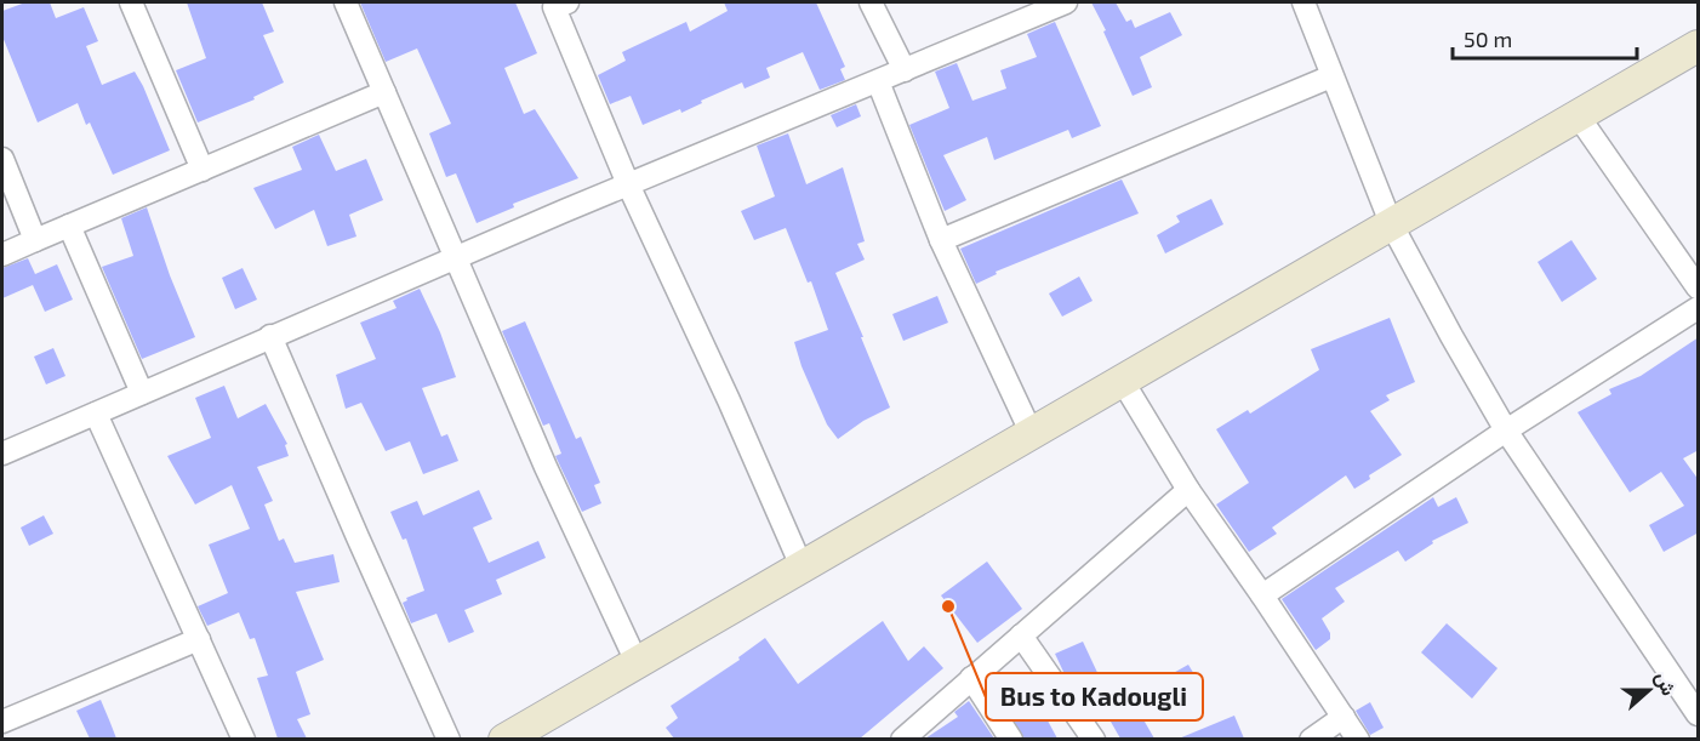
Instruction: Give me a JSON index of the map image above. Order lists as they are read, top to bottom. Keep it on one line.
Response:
{"places":["Bus to Kadougli"],"scale_bar":"50 m","north":"right"}
